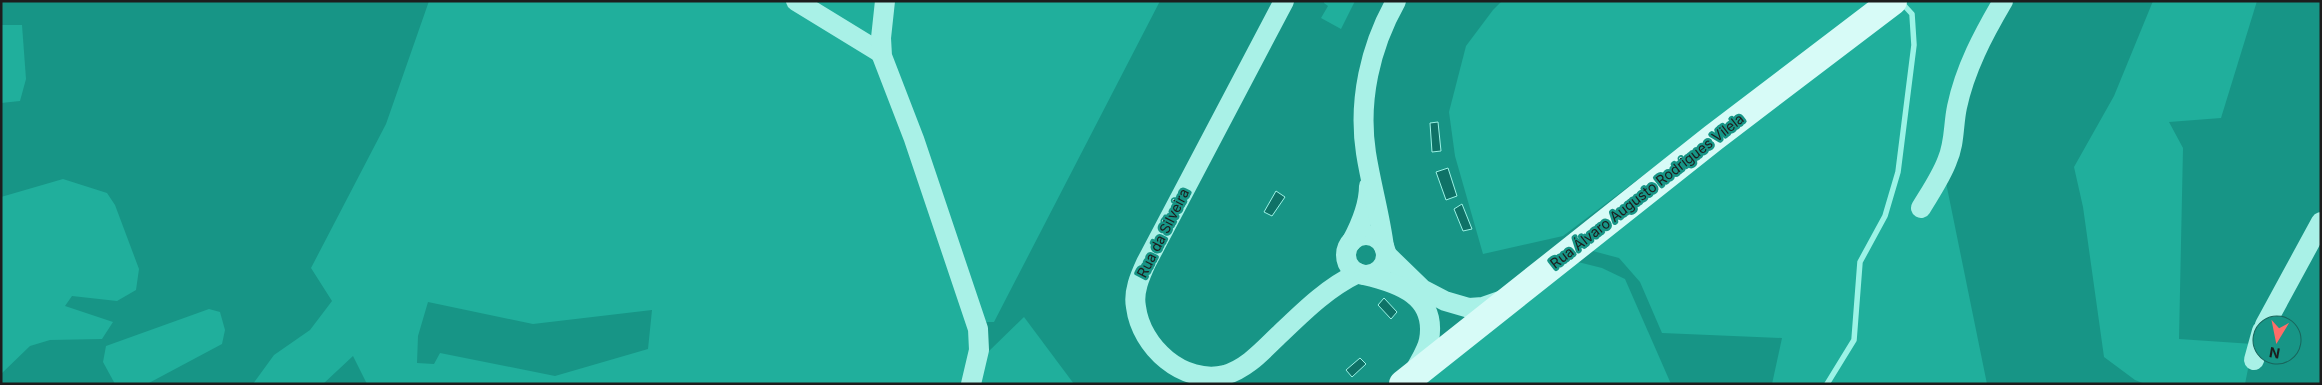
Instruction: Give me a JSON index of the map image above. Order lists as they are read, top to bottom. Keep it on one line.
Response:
{"streets":{"main road":["Rua Álvaro Augusto Rodrigues Vilela"],"street":["Rua da Silveira"]},"north":"bottom"}
